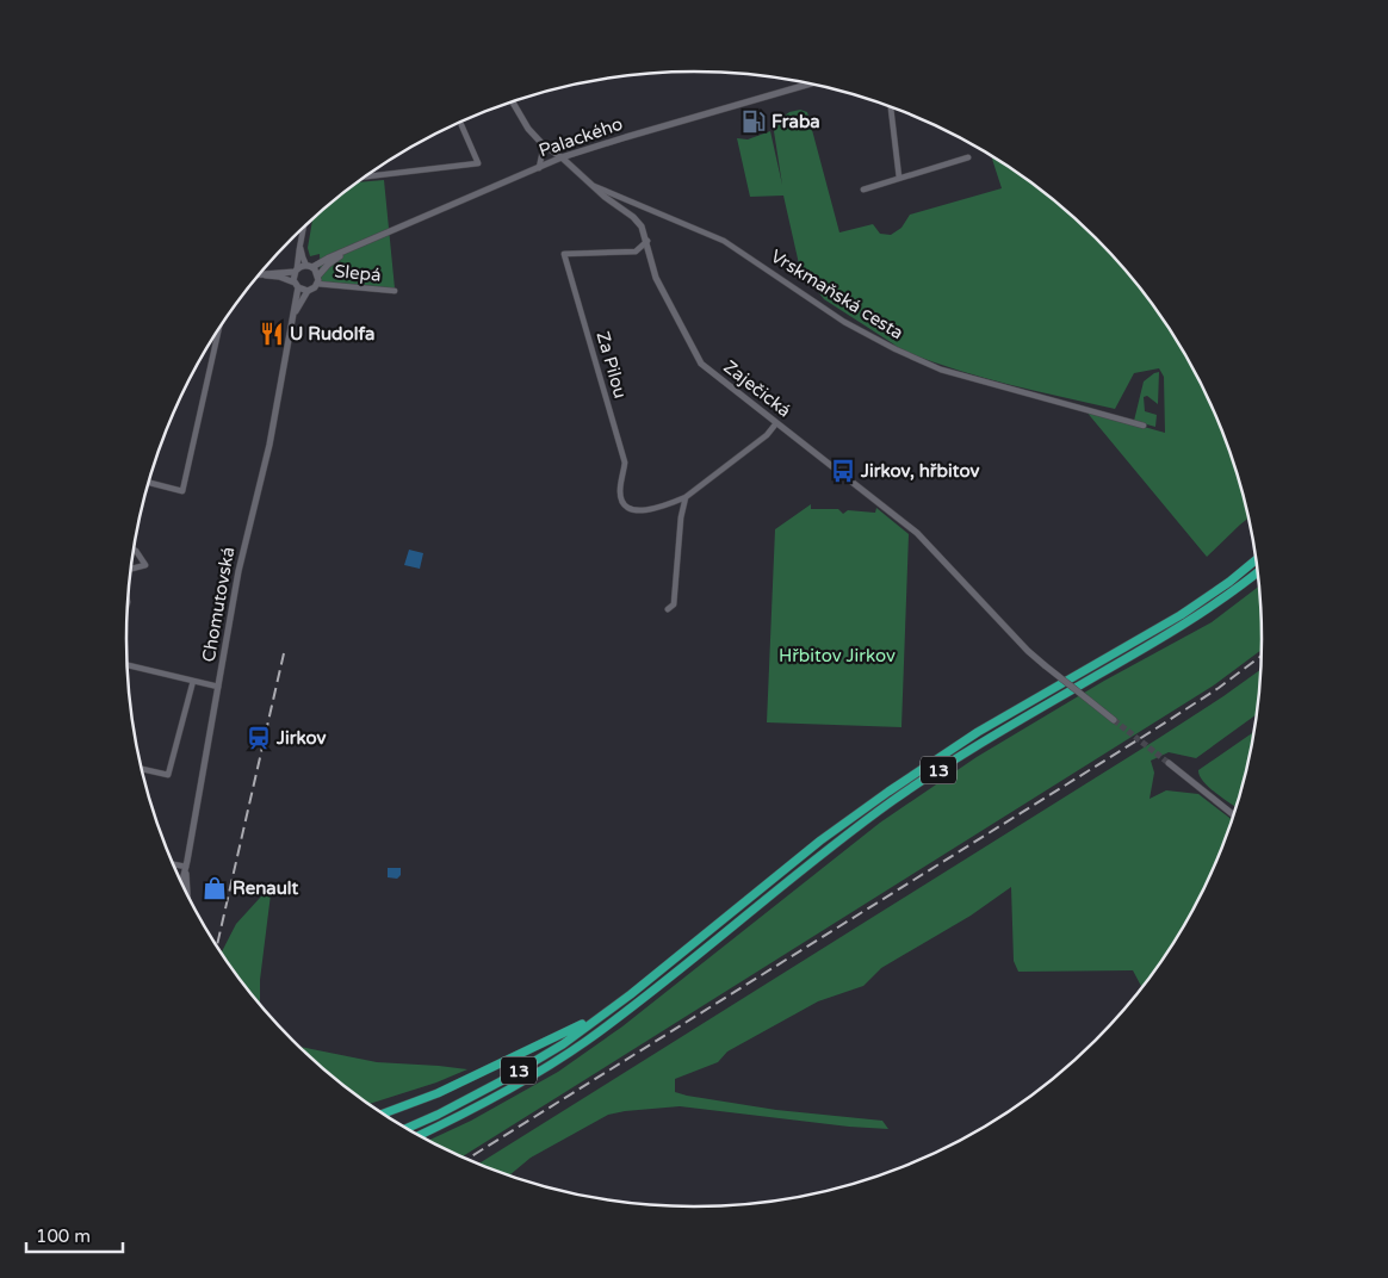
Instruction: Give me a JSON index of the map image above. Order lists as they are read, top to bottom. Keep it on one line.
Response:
{"streets":{"highway":["13"],"street":["Palackého","Slepá","Vrskmaňská cesta","Za Pilou","Zaječická","Chomutovská"]},"crossings":[["Palackého","Slepá"],["Palackého","Zaječická"],["Palackého","Chomutovská"],["Slepá","Chomutovská"],["Vrskmaňská cesta","Zaječická"],["Za Pilou","Zaječická"]],"parks":["Hřbitov Jirkov"],"places":{"fuel station":["Fraba"],"restaurant":["U Rudolfa"],"bus stop":["Jirkov, hřbitov"],"station":["Jirkov"],"shop":["Renault"]},"scale_bar":"100 m"}
